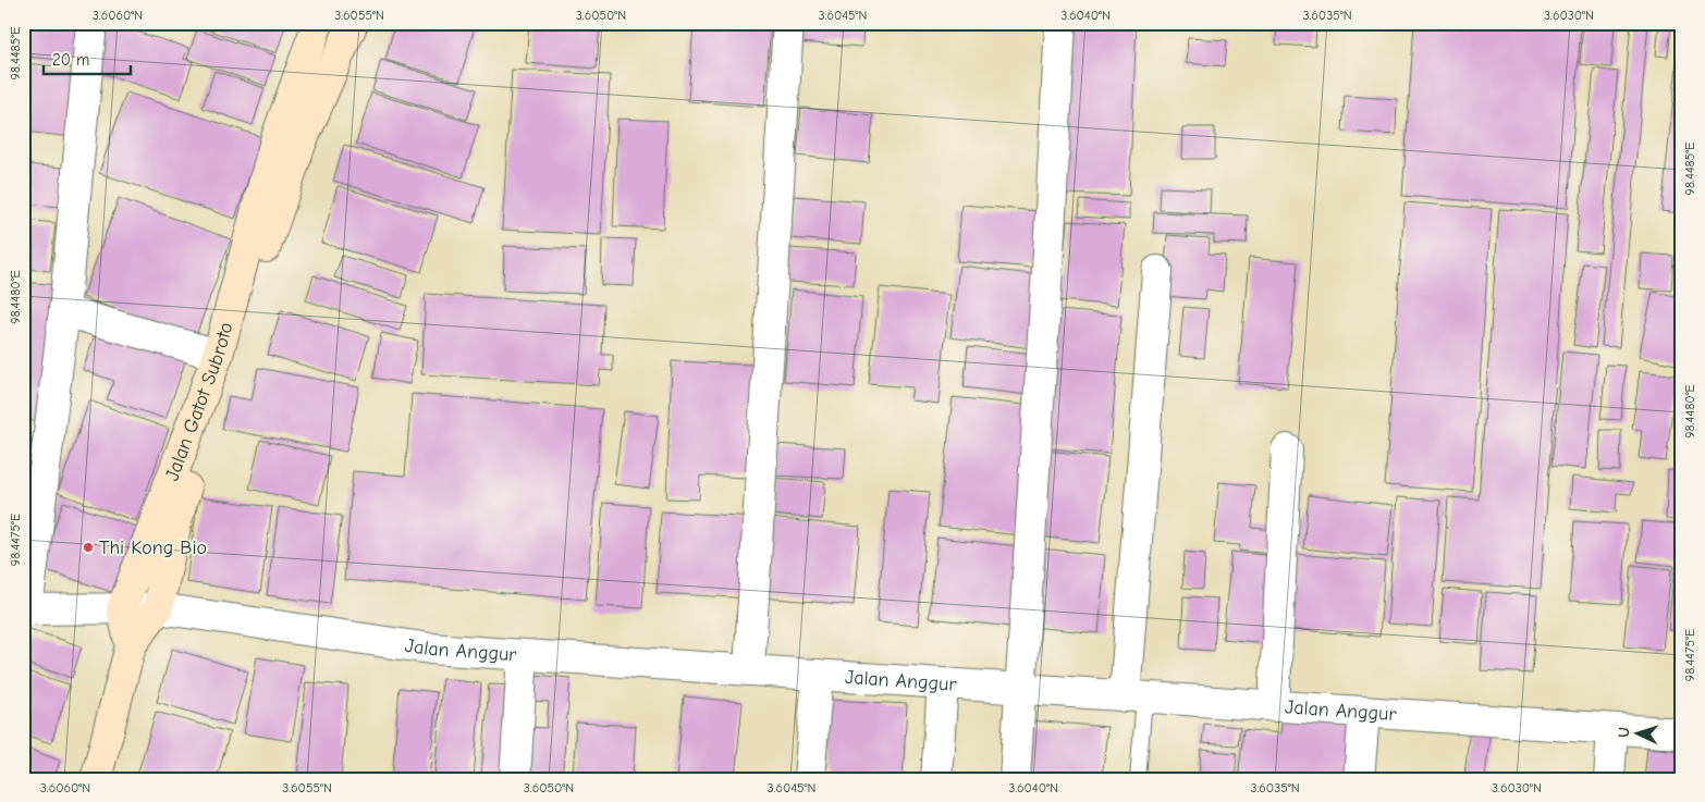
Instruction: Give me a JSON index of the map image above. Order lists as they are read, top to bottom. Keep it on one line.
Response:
{"streets":{"main road":["Jalan Gatot Subroto"],"street":["Jalan Anggur"]},"crossings":[["Jalan Gatot Subroto","Jalan Anggur"]],"places":["Thi Kong Bio"],"scale_bar":"20 m","north":"left","coordinates":["3.6060°N","3.6055°N","3.6050°N","3.6045°N","3.6040°N","3.6035°N","3.6030°N","98.4485°E","98.4480°E","98.4475°E"]}
